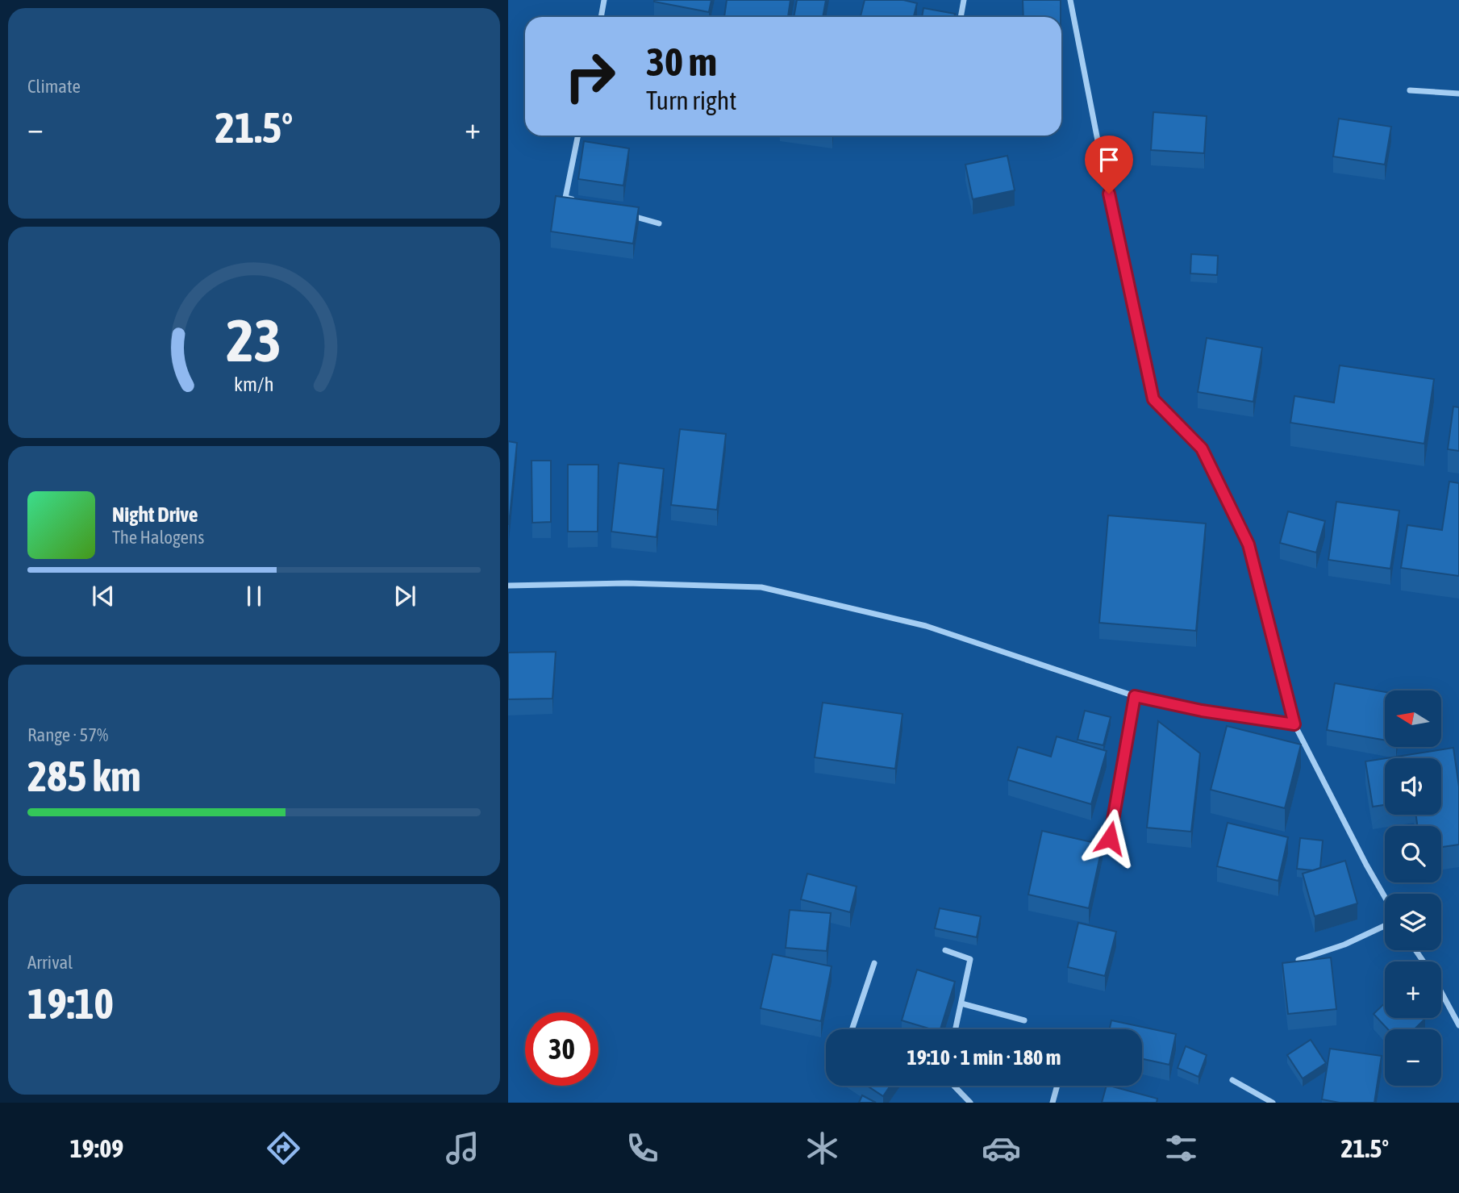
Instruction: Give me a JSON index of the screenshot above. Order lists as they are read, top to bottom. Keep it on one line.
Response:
{"north":"left","page":{"tile":["Climate",["Range · 57%","285 km"],["Arrival","19:10"]],"turn":["30 m","Turn right"],"heat":["−","21.5°","+"],"song":["Night Drive","The Halogens"],"map_buttons":["+","−"],"limit":"30","trip":"19:10 · 1 min · 180 m","tabs":["19:09","21.5°"],"gauge":["23","km/h"]}}
